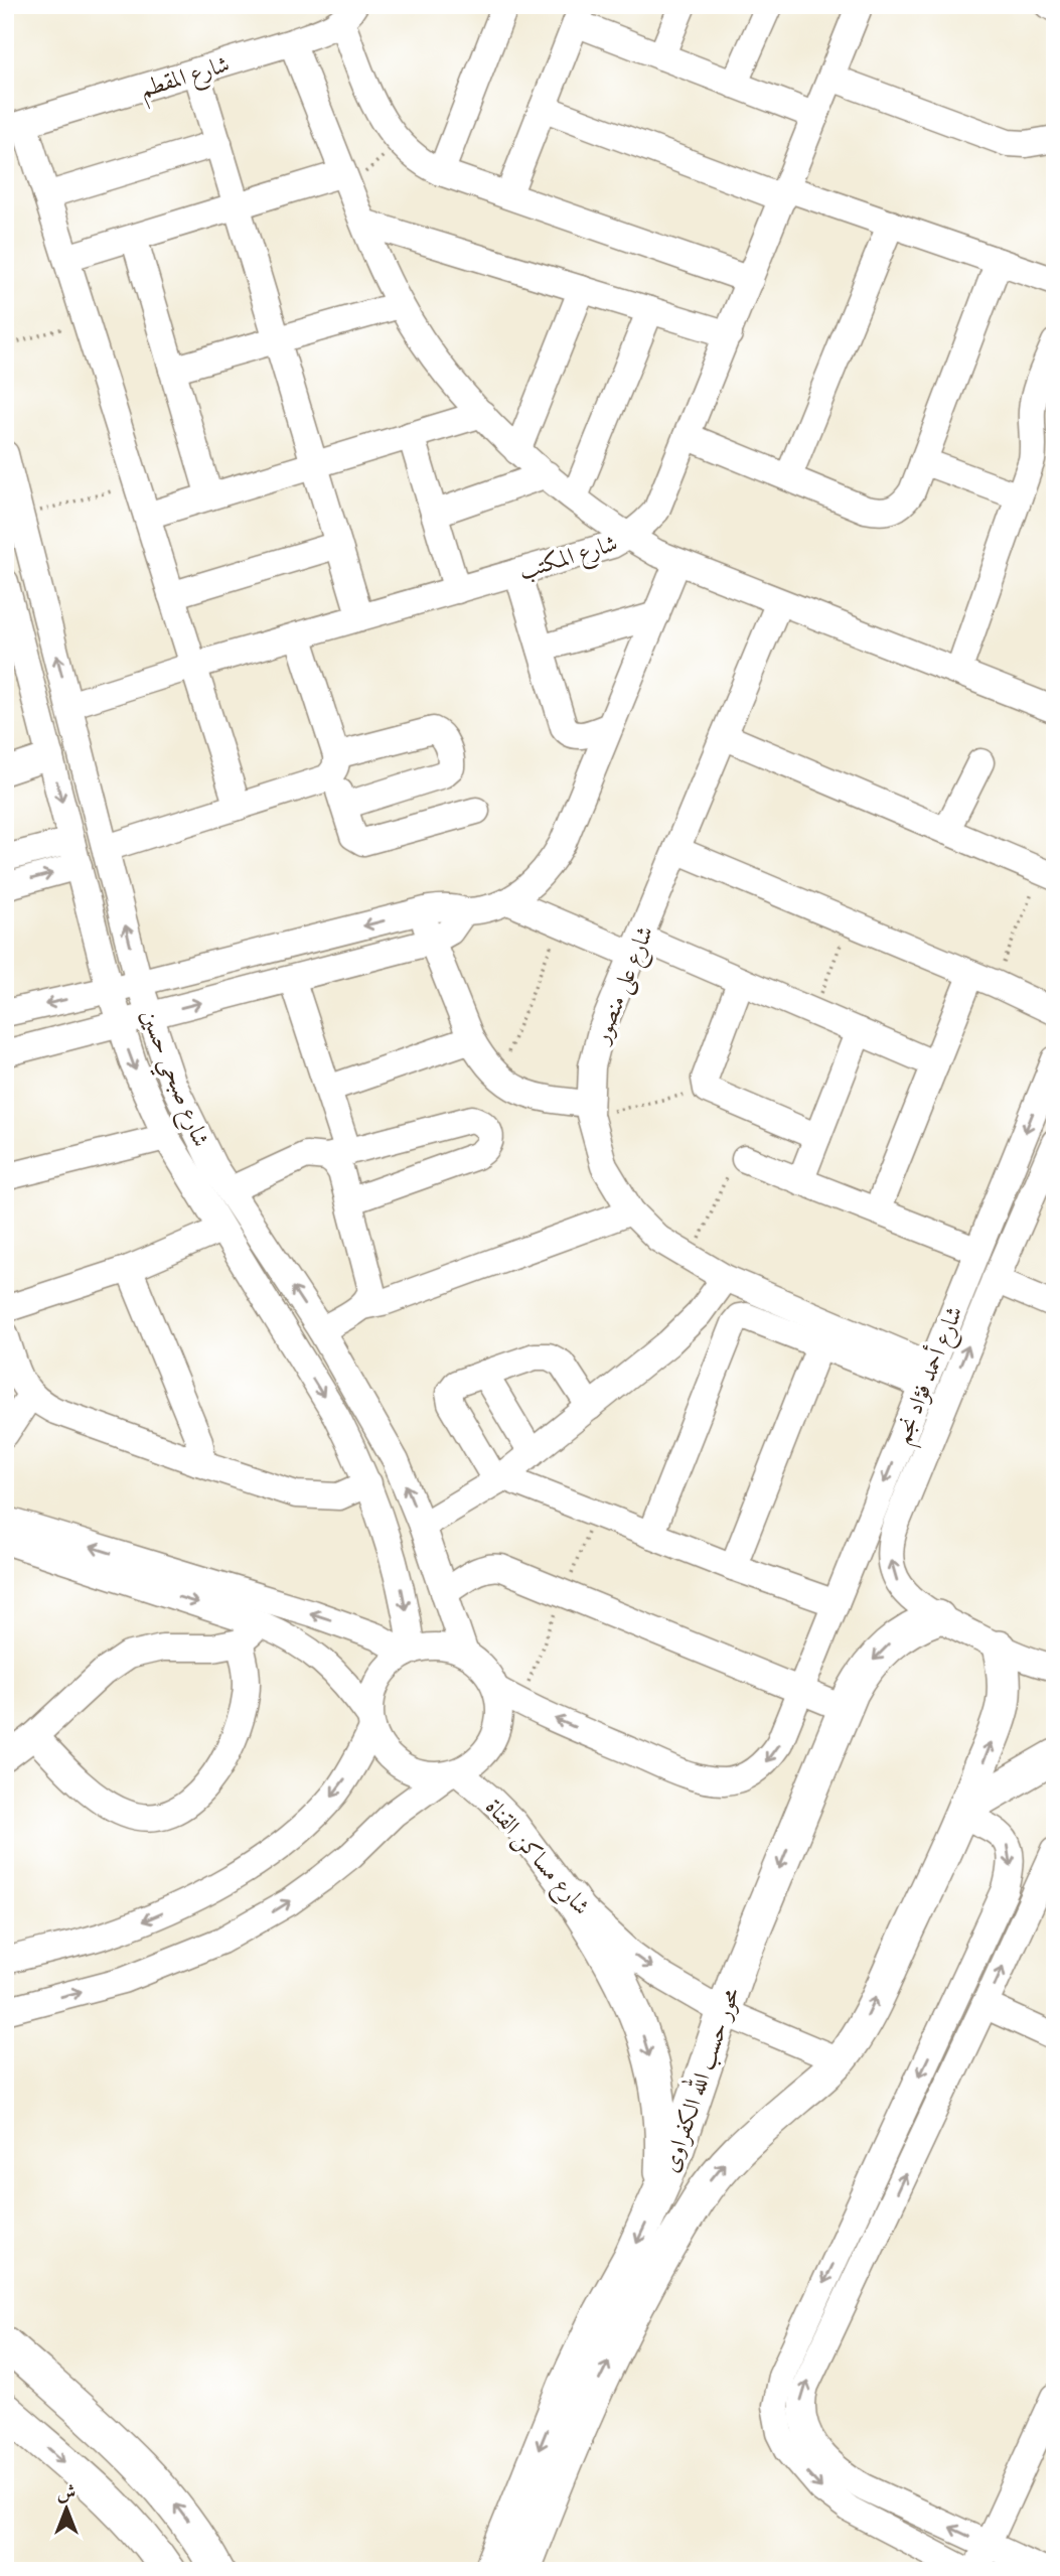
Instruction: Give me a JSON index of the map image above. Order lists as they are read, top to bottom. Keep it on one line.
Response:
{"streets":{"main road":["محور حسب الله الكفراوى"],"street":["شارع المقطم","شارع المكتب","شارع على منصور","شارع صبحي حسين","شارع أحمد فؤاد نجم","شارع مساكن القناة"]},"crossings":[["شارع المكتب","شارع صبحي حسين"],["شارع على منصور","شارع أحمد فؤاد نجم"],["شارع صبحي حسين","شارع مساكن القناة"],["شارع أحمد فؤاد نجم","محور حسب الله الكفراوى"],["شارع مساكن القناة","محور حسب الله الكفراوى"]],"one_way":["شارع مساكن القناة"],"north":"top"}
